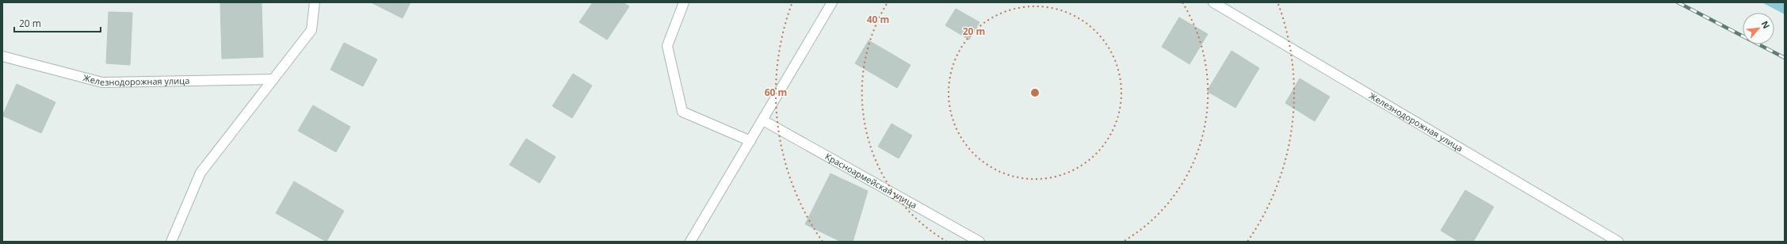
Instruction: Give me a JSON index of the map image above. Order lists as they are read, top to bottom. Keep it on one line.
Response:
{"streets":{"street":["Железнодорожная улица","Красноармейская улица"]},"scale_bar":"20 m","north":"top right","rings":["40 m","20 m","60 m"]}
